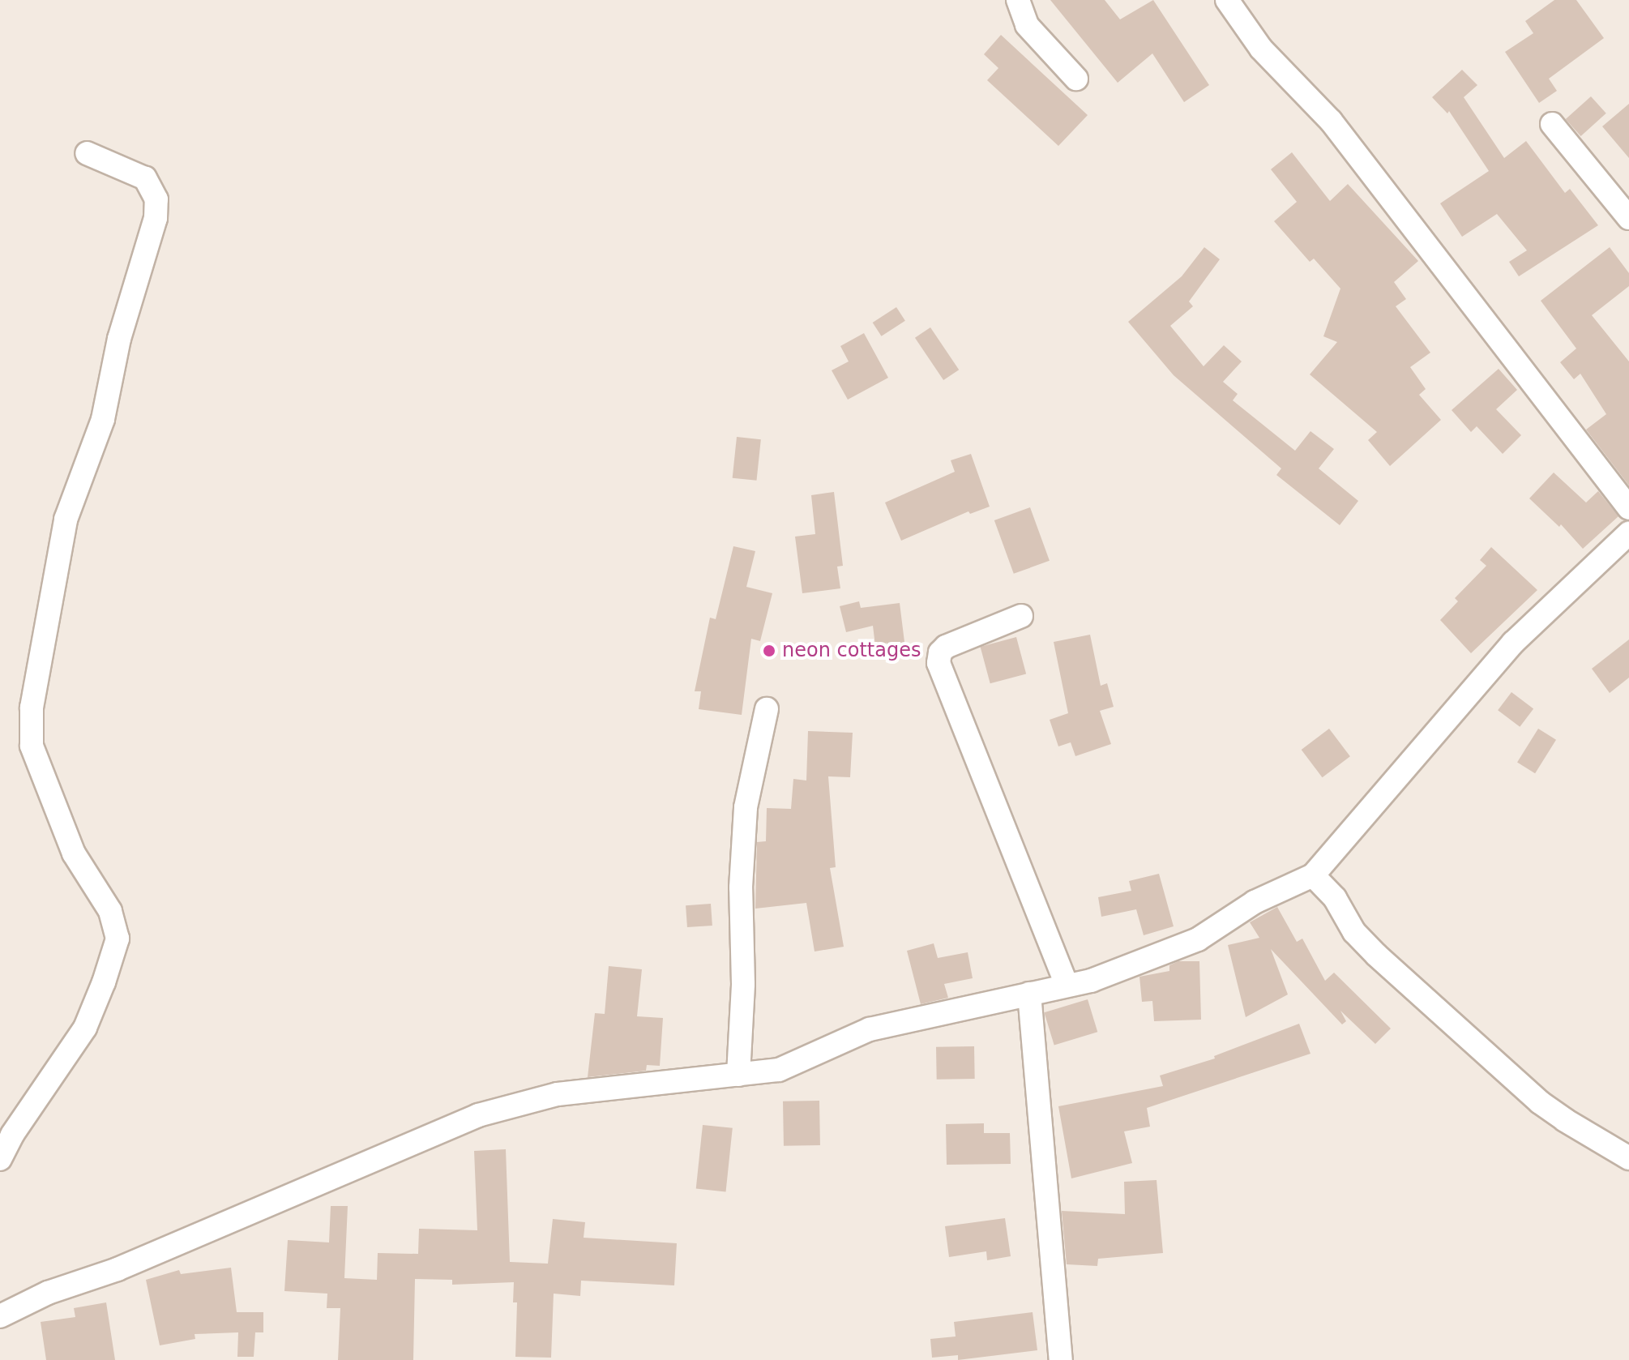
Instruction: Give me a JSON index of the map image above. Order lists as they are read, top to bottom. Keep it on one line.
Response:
{"places":["neon cottages"]}
